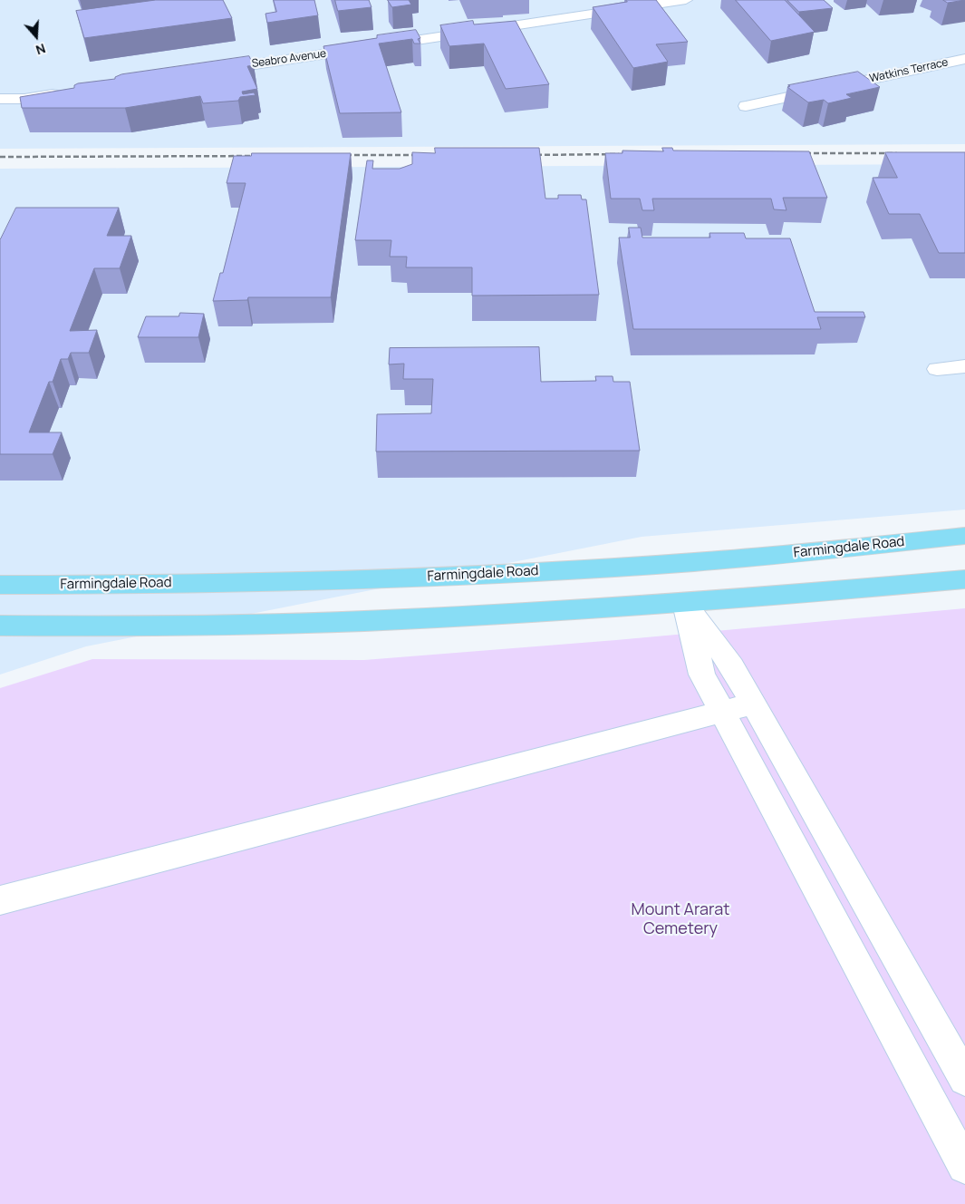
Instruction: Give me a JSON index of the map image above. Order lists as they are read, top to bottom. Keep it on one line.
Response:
{"streets":{"main road":["Farmingdale Road"],"street":["Seabro Avenue","Watkins Terrace"]},"parks":["Mount Ararat Cemetery"],"north":"bottom"}
